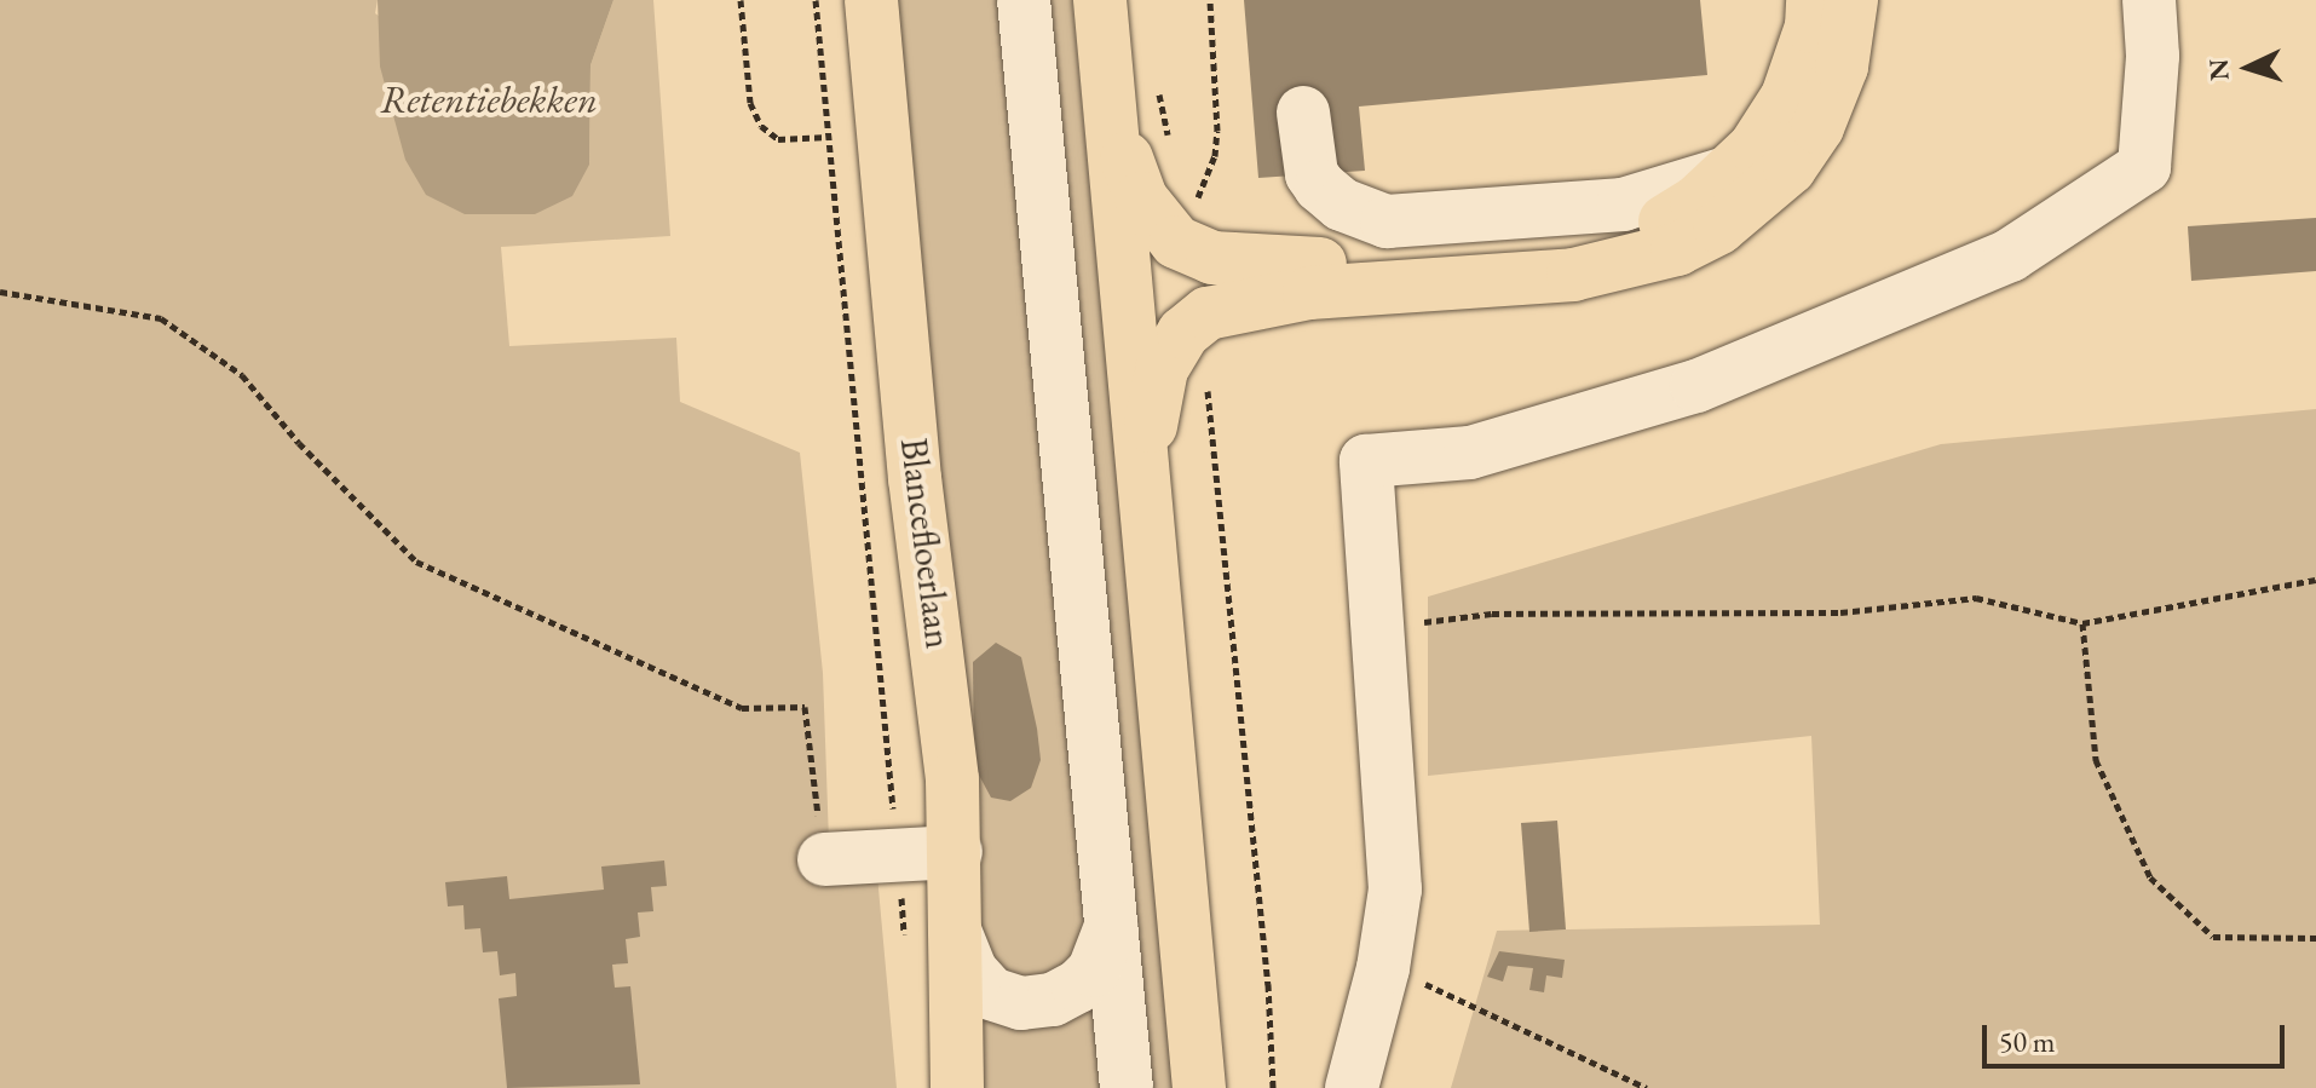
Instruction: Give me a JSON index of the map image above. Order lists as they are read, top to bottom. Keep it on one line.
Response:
{"streets":{"main road":["Blancefloerlaan"]},"water":["Retentiebekken"],"scale_bar":"50 m","north":"left"}
